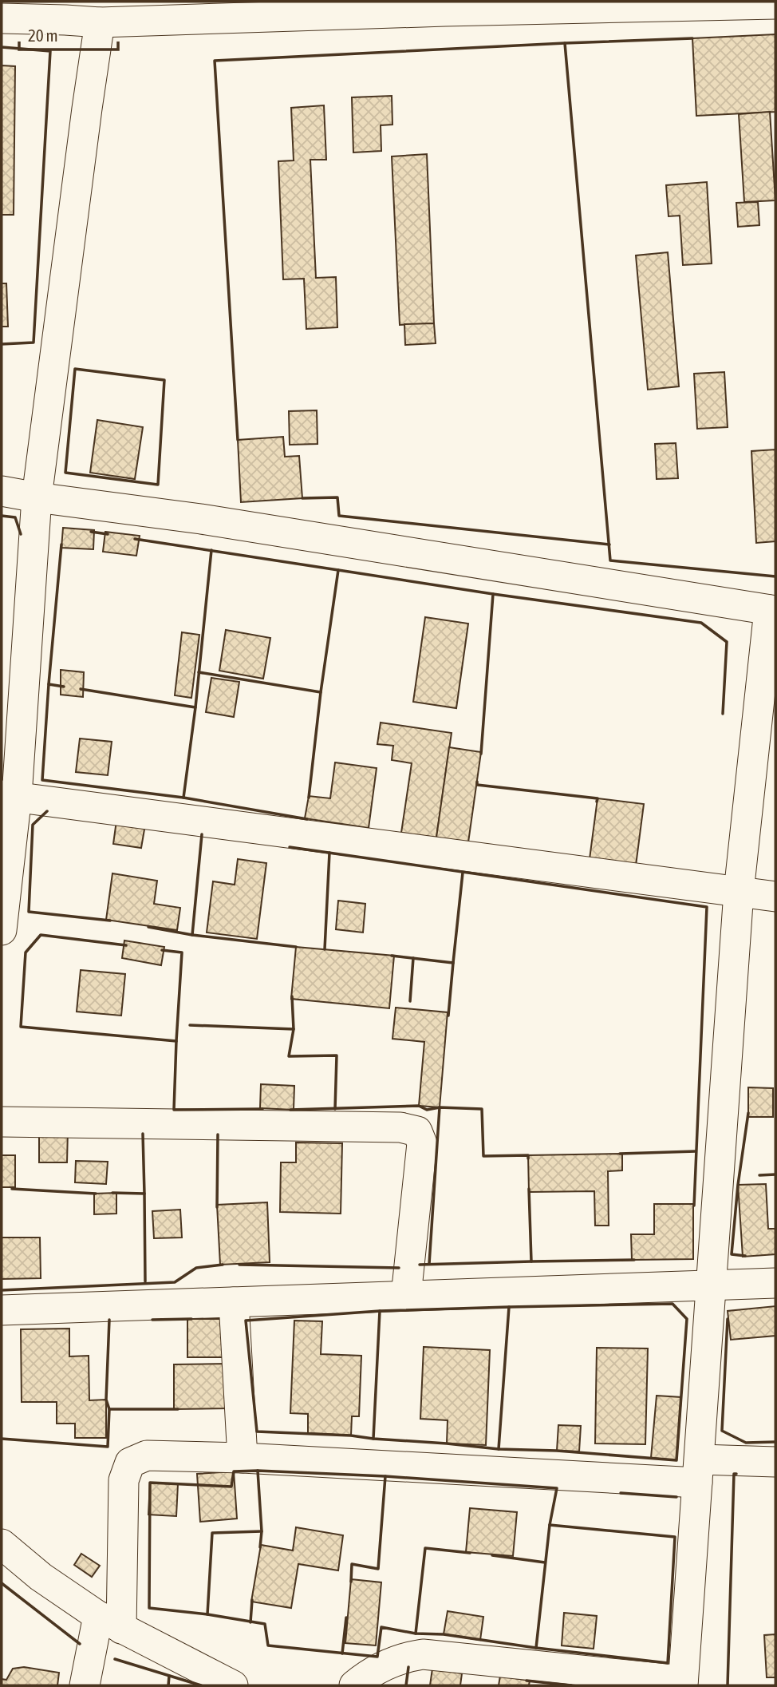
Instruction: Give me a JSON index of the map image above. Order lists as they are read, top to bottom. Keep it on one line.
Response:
{"scale_bar":"20 m"}
